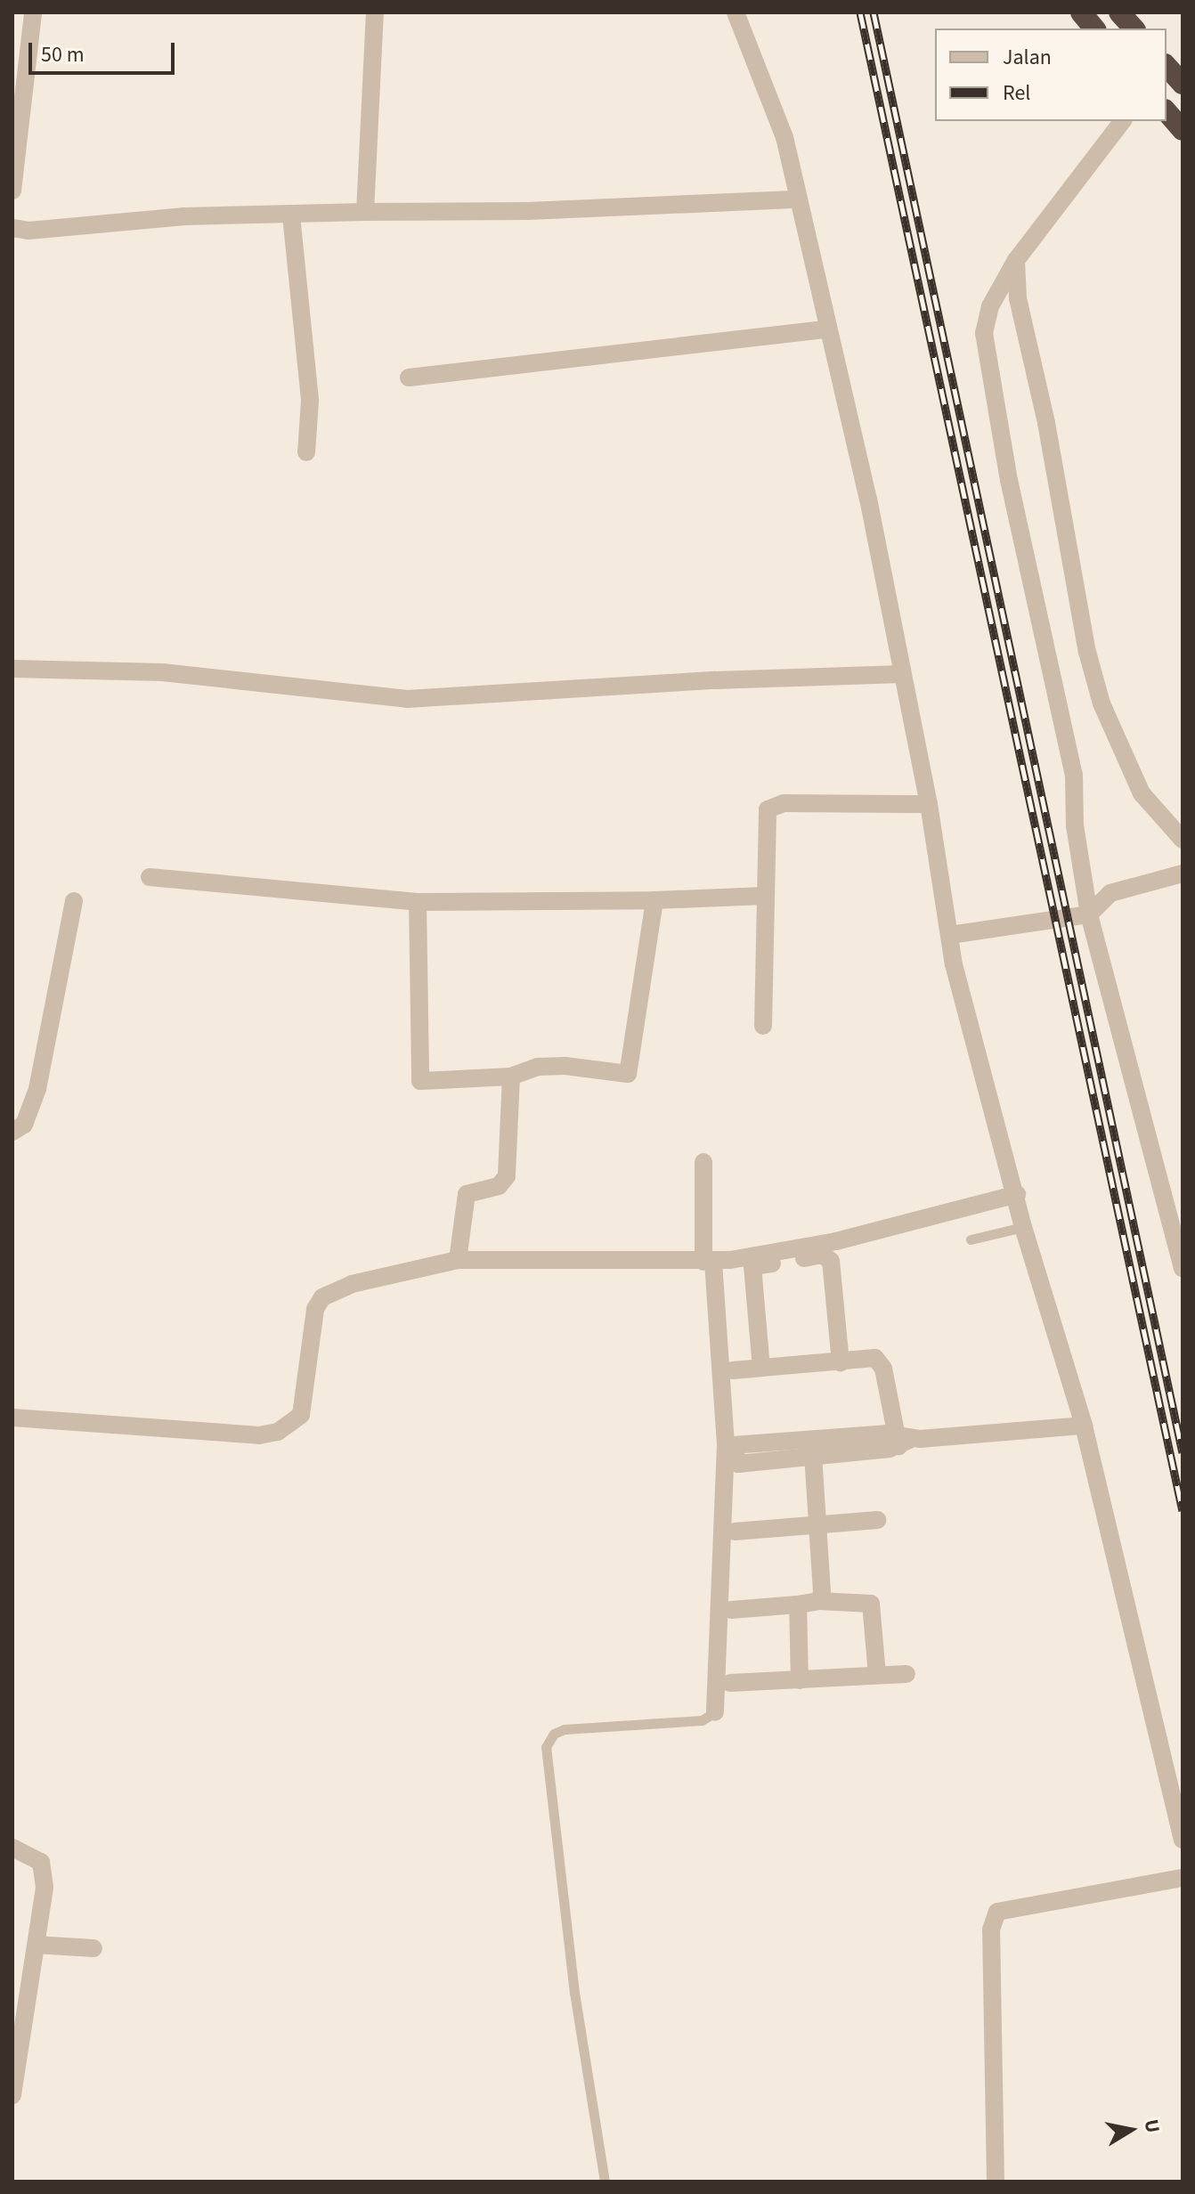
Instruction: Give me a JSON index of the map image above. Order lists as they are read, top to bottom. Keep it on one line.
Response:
{"legend":["Jalan","Rel"],"scale_bar":"50 m","north":"right"}
